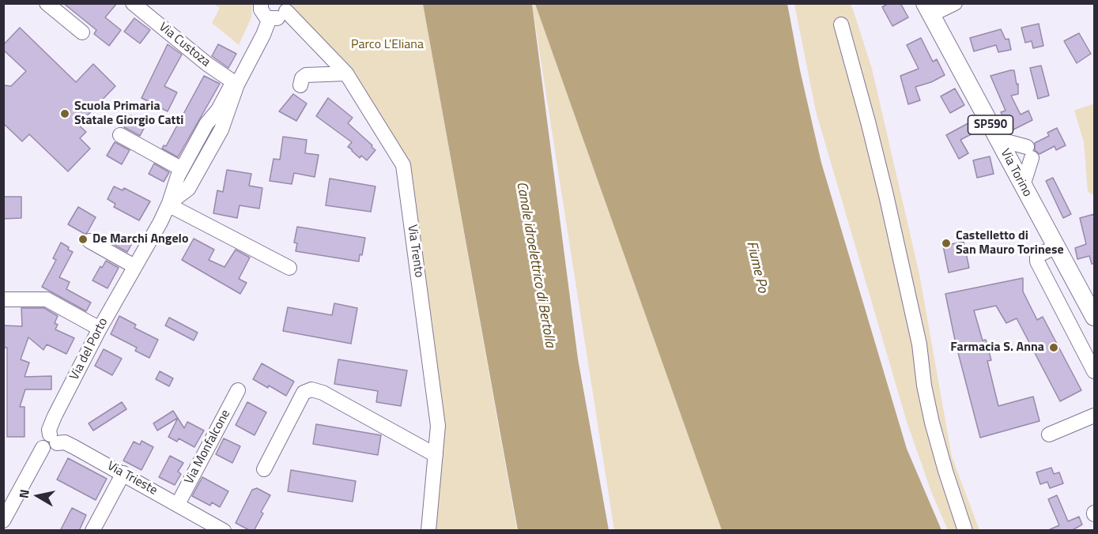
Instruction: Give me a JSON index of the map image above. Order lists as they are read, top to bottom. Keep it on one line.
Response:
{"streets":{"main road":["SP590","Via Torino"],"street":["Via Custoza","Via Trento","Via del Porto","Via Monfalcone","Via Trieste"]},"crossings":[["Via Custoza","Via del Porto"],["Via del Porto","Via Trieste"],["Via Monfalcone","Via Trieste"]],"water":["Canale idroelettrico di Bertolla","Fiume Po"],"parks":["Parco L'Eliana"],"places":["Scuola Primaria Statale Giorgio Catti","De Marchi Angelo","Castelletto di San Mauro Torinese","Farmacia S. Anna"],"north":"left"}
